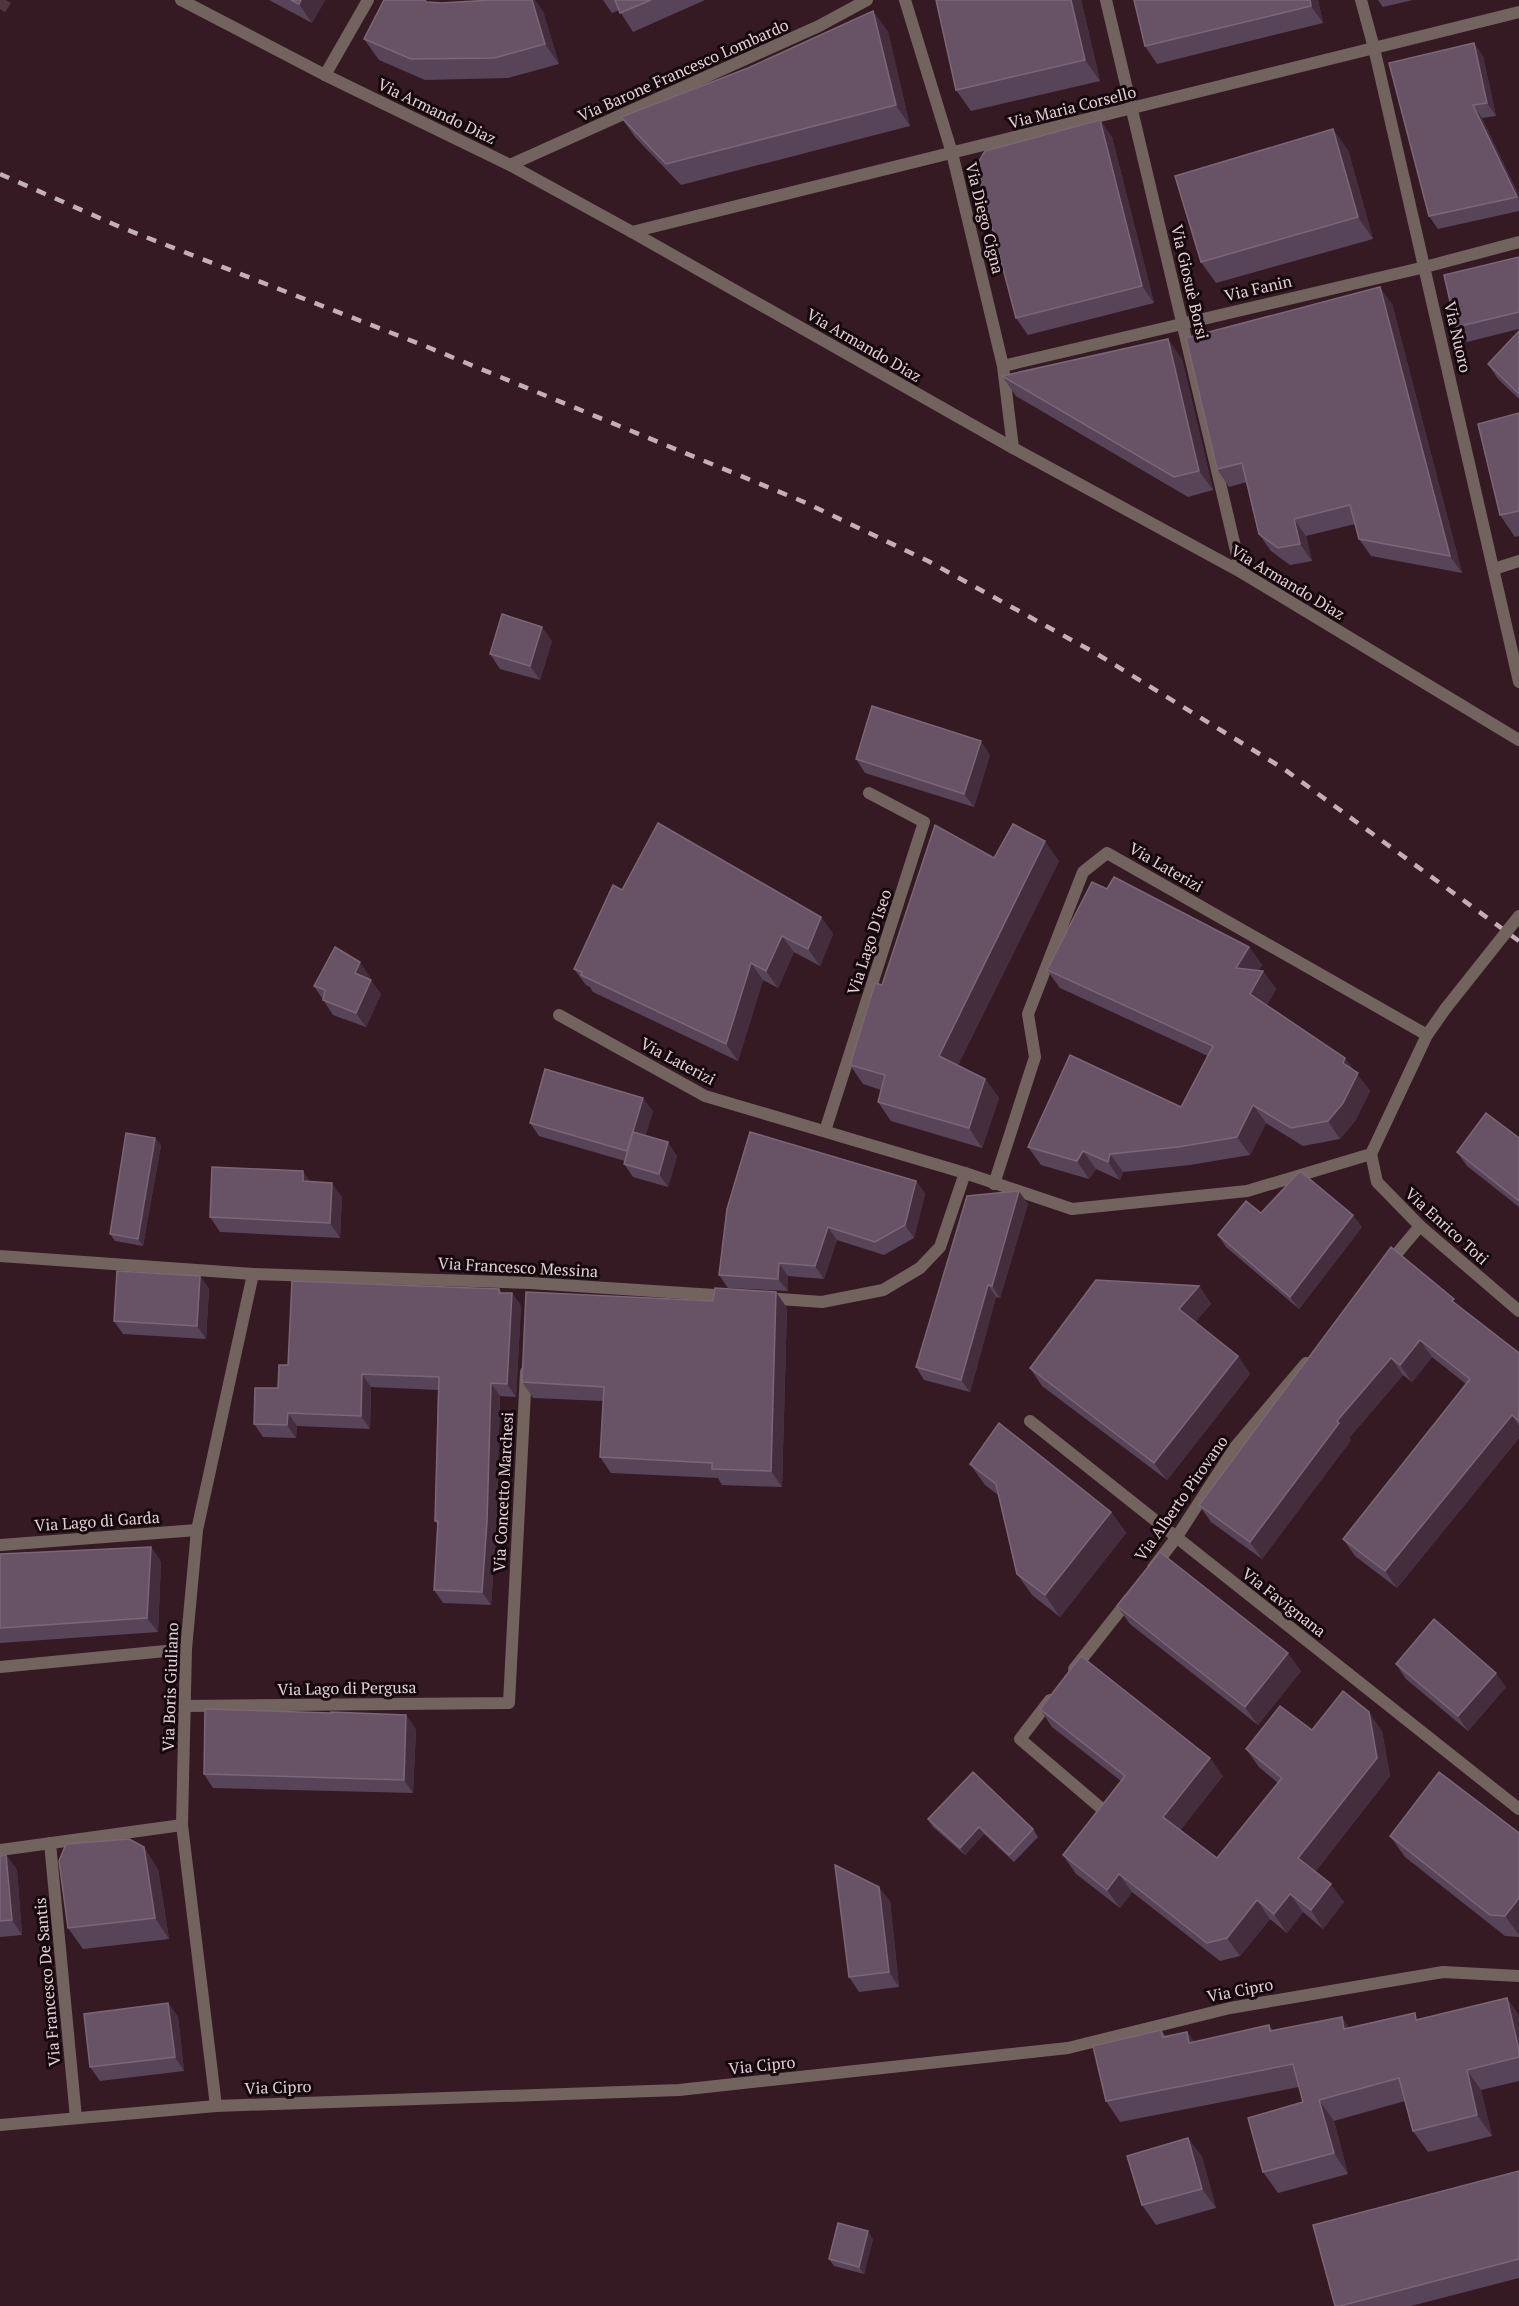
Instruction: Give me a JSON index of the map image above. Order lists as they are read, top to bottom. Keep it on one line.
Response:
{"streets":{"street":["Via Barone Francesco Lombardo","Via Maria Corsello","Via Armando Diaz","Via Diego Cigna","Via Giosuè Borsi","Via Fanin","Via Nuoro","Via Laterizi","Via Lago D'Iseo","Via Enrico Toti","Via Francesco Messina","Via Concetto Marchesi","Via Alberto Pirovano","Via Lago di Garda","Via Favignana","Via Boris Giuliano","Via Lago di Pergusa","Via Francesco De Santis","Via Cipro"]},"crossings":[["Via Barone Francesco Lombardo","Via Armando Diaz"],["Via Maria Corsello","Via Armando Diaz"],["Via Maria Corsello","Via Diego Cigna"],["Via Maria Corsello","Via Giosuè Borsi"],["Via Maria Corsello","Via Nuoro"],["Via Armando Diaz","Via Diego Cigna"],["Via Armando Diaz","Via Giosuè Borsi"],["Via Diego Cigna","Via Fanin"],["Via Giosuè Borsi","Via Fanin"],["Via Fanin","Via Nuoro"],["Via Laterizi","Via Lago D'Iseo"],["Via Laterizi","Via Enrico Toti"],["Via Laterizi","Via Francesco Messina"],["Via Francesco Messina","Via Boris Giuliano"],["Via Concetto Marchesi","Via Lago di Pergusa"],["Via Alberto Pirovano","Via Favignana"],["Via Lago di Garda","Via Boris Giuliano"],["Via Boris Giuliano","Via Lago di Pergusa"],["Via Boris Giuliano","Via Cipro"],["Via Francesco De Santis","Via Cipro"]]}
